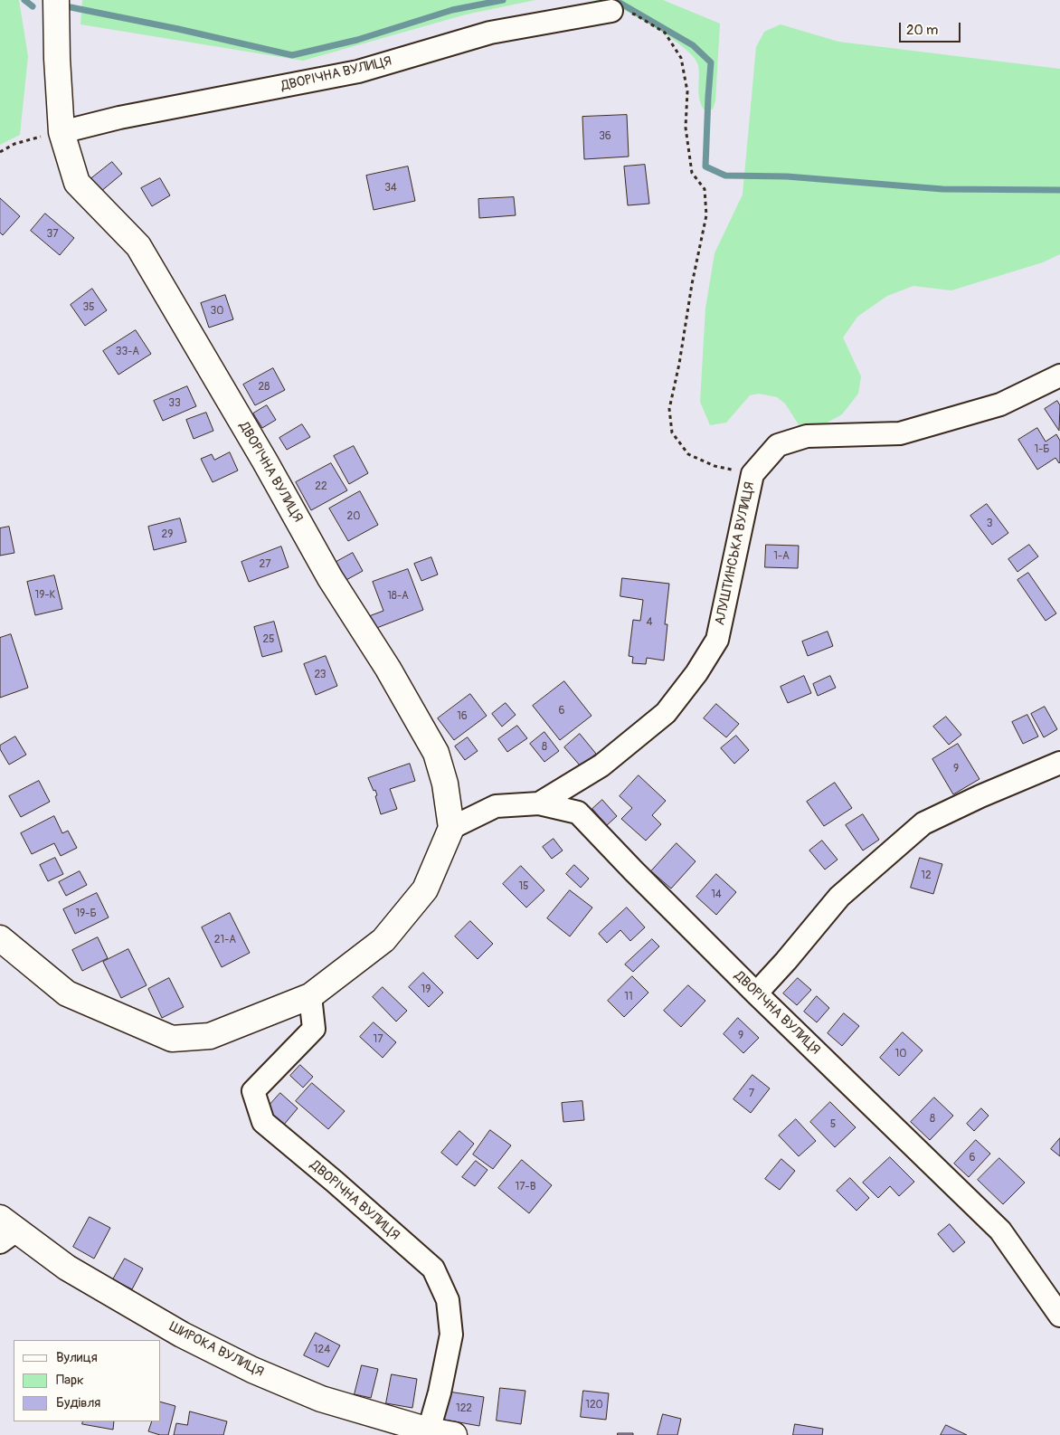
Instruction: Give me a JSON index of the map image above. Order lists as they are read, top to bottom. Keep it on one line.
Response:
{"streets":{"street":["ДВОРІЧНА ВУЛИЦЯ","АЛУШТИНСЬКА ВУЛИЦЯ","ШИРОКА ВУЛИЦЯ"]},"crossings":[["ДВОРІЧНА ВУЛИЦЯ","АЛУШТИНСЬКА ВУЛИЦЯ"],["ДВОРІЧНА ВУЛИЦЯ","ШИРОКА ВУЛИЦЯ"]],"house_numbers":["36","34","37","35","30","33-А","28","33","1-Б","22","20","3","29","1-А","27","19-К","18-А","4","25","23","6","16","8","9","12","15","14","19-Б","21-А","19","11","9","17","10","7","8","5","6","17-В","124","120","122"],"legend":["Вулиця","Парк","Будівля"],"scale_bar":"20 m"}
